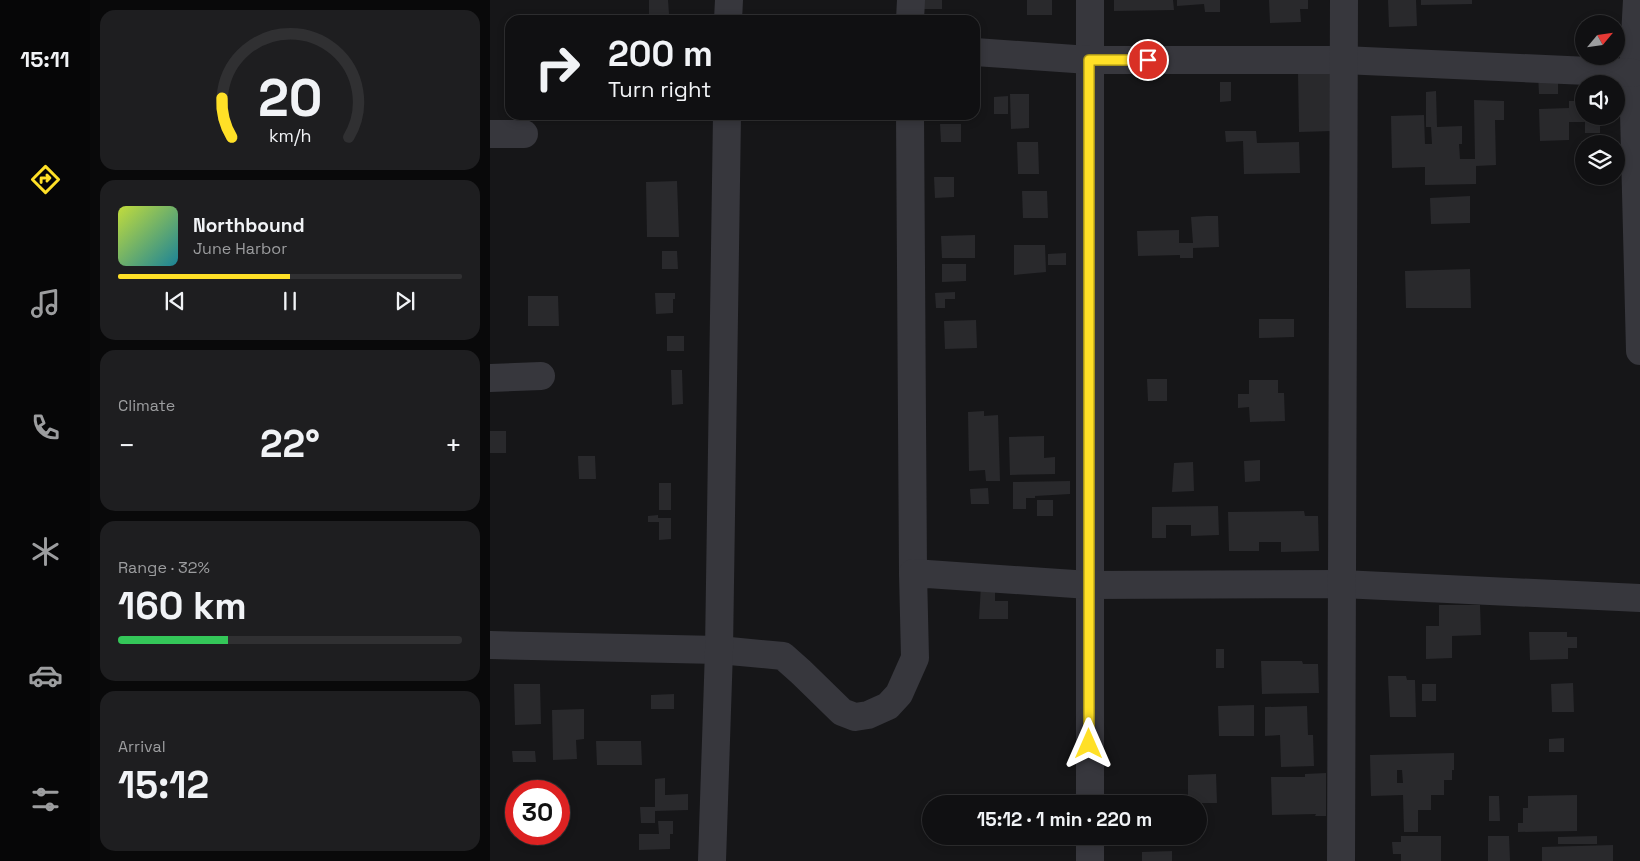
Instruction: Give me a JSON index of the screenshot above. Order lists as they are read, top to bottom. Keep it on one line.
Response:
{"north":"top right","page":{"tabs":"15:11","turn":["200 m","Turn right"],"song":["Northbound","June Harbor"],"tile":["Climate",["Range · 32%","160 km"],["Arrival","15:12"]],"heat":["−","22°","+"],"limit":"30","trip":"15:12 · 1 min · 220 m","gauge":["20","km/h"]}}
